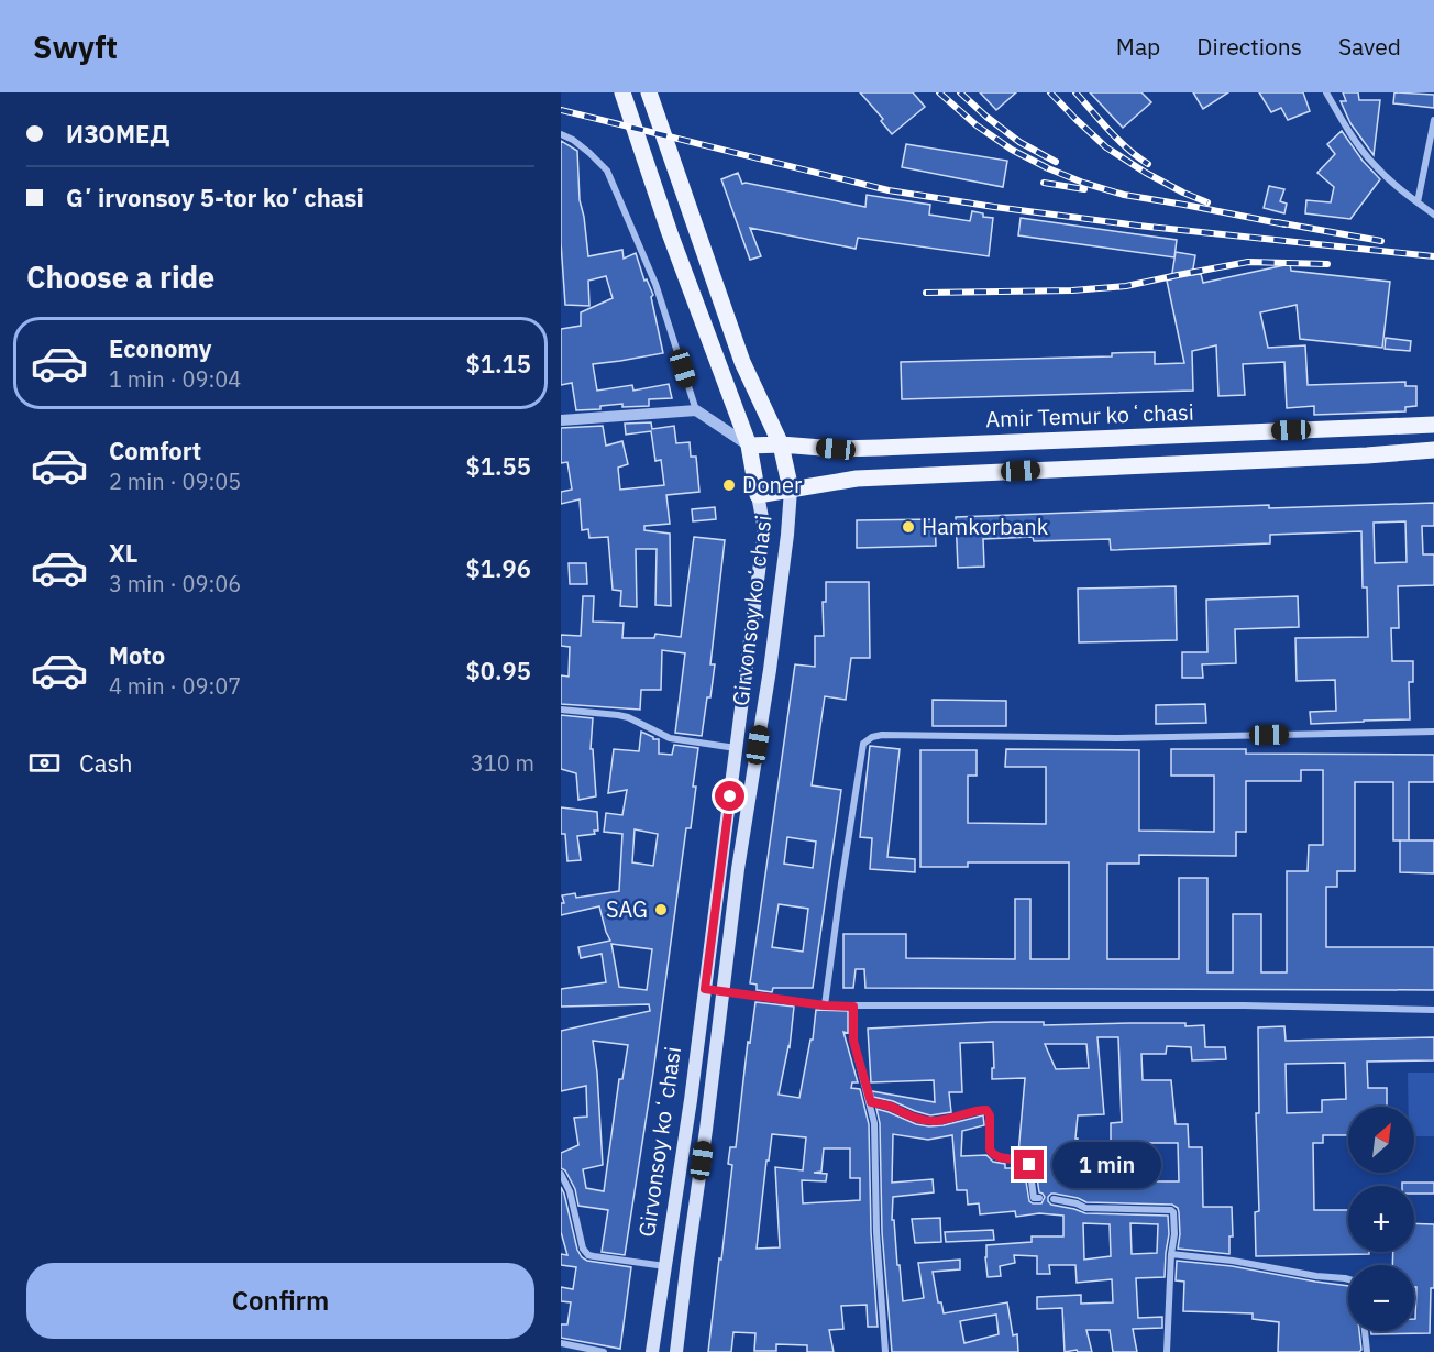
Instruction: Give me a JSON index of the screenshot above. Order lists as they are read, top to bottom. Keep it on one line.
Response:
{"streets":{"main road":["Amir Temur koʻchasi","Girvonsoy koʻchasi"]},"crossings":[["Amir Temur koʻchasi","Girvonsoy koʻchasi"]],"places":["Doner","Hamkorbank","SAG"],"north":"top right","page":{"header":"Swyft","nav":["Map","Directions","Saved"],"banner":["ИЗОМЕД","Gʼirvonsoy 5-tor koʼchasi"],"heading":"Choose a ride","list":[{"name":"Economy","note":"1 min · 09:04","value":"$1.15"},{"name":"Comfort","note":"2 min · 09:05","value":"$1.55"},{"name":"XL","note":"3 min · 09:06","value":"$1.96"},{"name":"Moto","note":"4 min · 09:07","value":"$0.95"}],"pay":["Cash","310 m"],"map_buttons":["+","−"],"bubble":"1 min","buttons":"Confirm"}}
